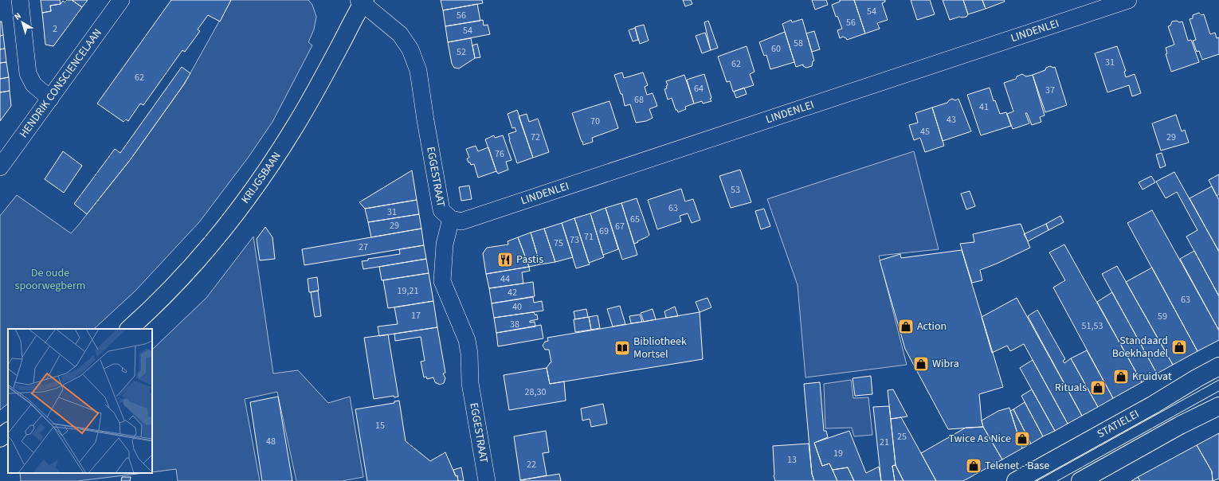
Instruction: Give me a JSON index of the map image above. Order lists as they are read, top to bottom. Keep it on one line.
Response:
{"streets":{"main road":["KRIJGSBAAN","STATIELEI"],"street":["LINDENLEI","HENDRIK CONSCIENCELAAN","EGGESTRAAT"]},"crossings":[["LINDENLEI","EGGESTRAAT"],["EGGESTRAAT","KRIJGSBAAN"]],"parks":["De oude spoorwegberm"],"places":{"restaurant":["Pastis"],"shop":["Action","Standaard Boekhandel","Wibra","Kruidvat","Rituals","Twice As Nice","Telenet - Base"],"library":["Bibliotheek Mortsel"]},"house_numbers":["54","56","56","2","54","58","60","52","31","62","62","64","37","68","41","43","70","45","72","29","76","53","63","31","65","29","67","69","71","73","75","27","44","19,21","42","63","40","17","59","38","51,53","28,30","15","25","48","21","19","13","22"],"north":"top left"}
